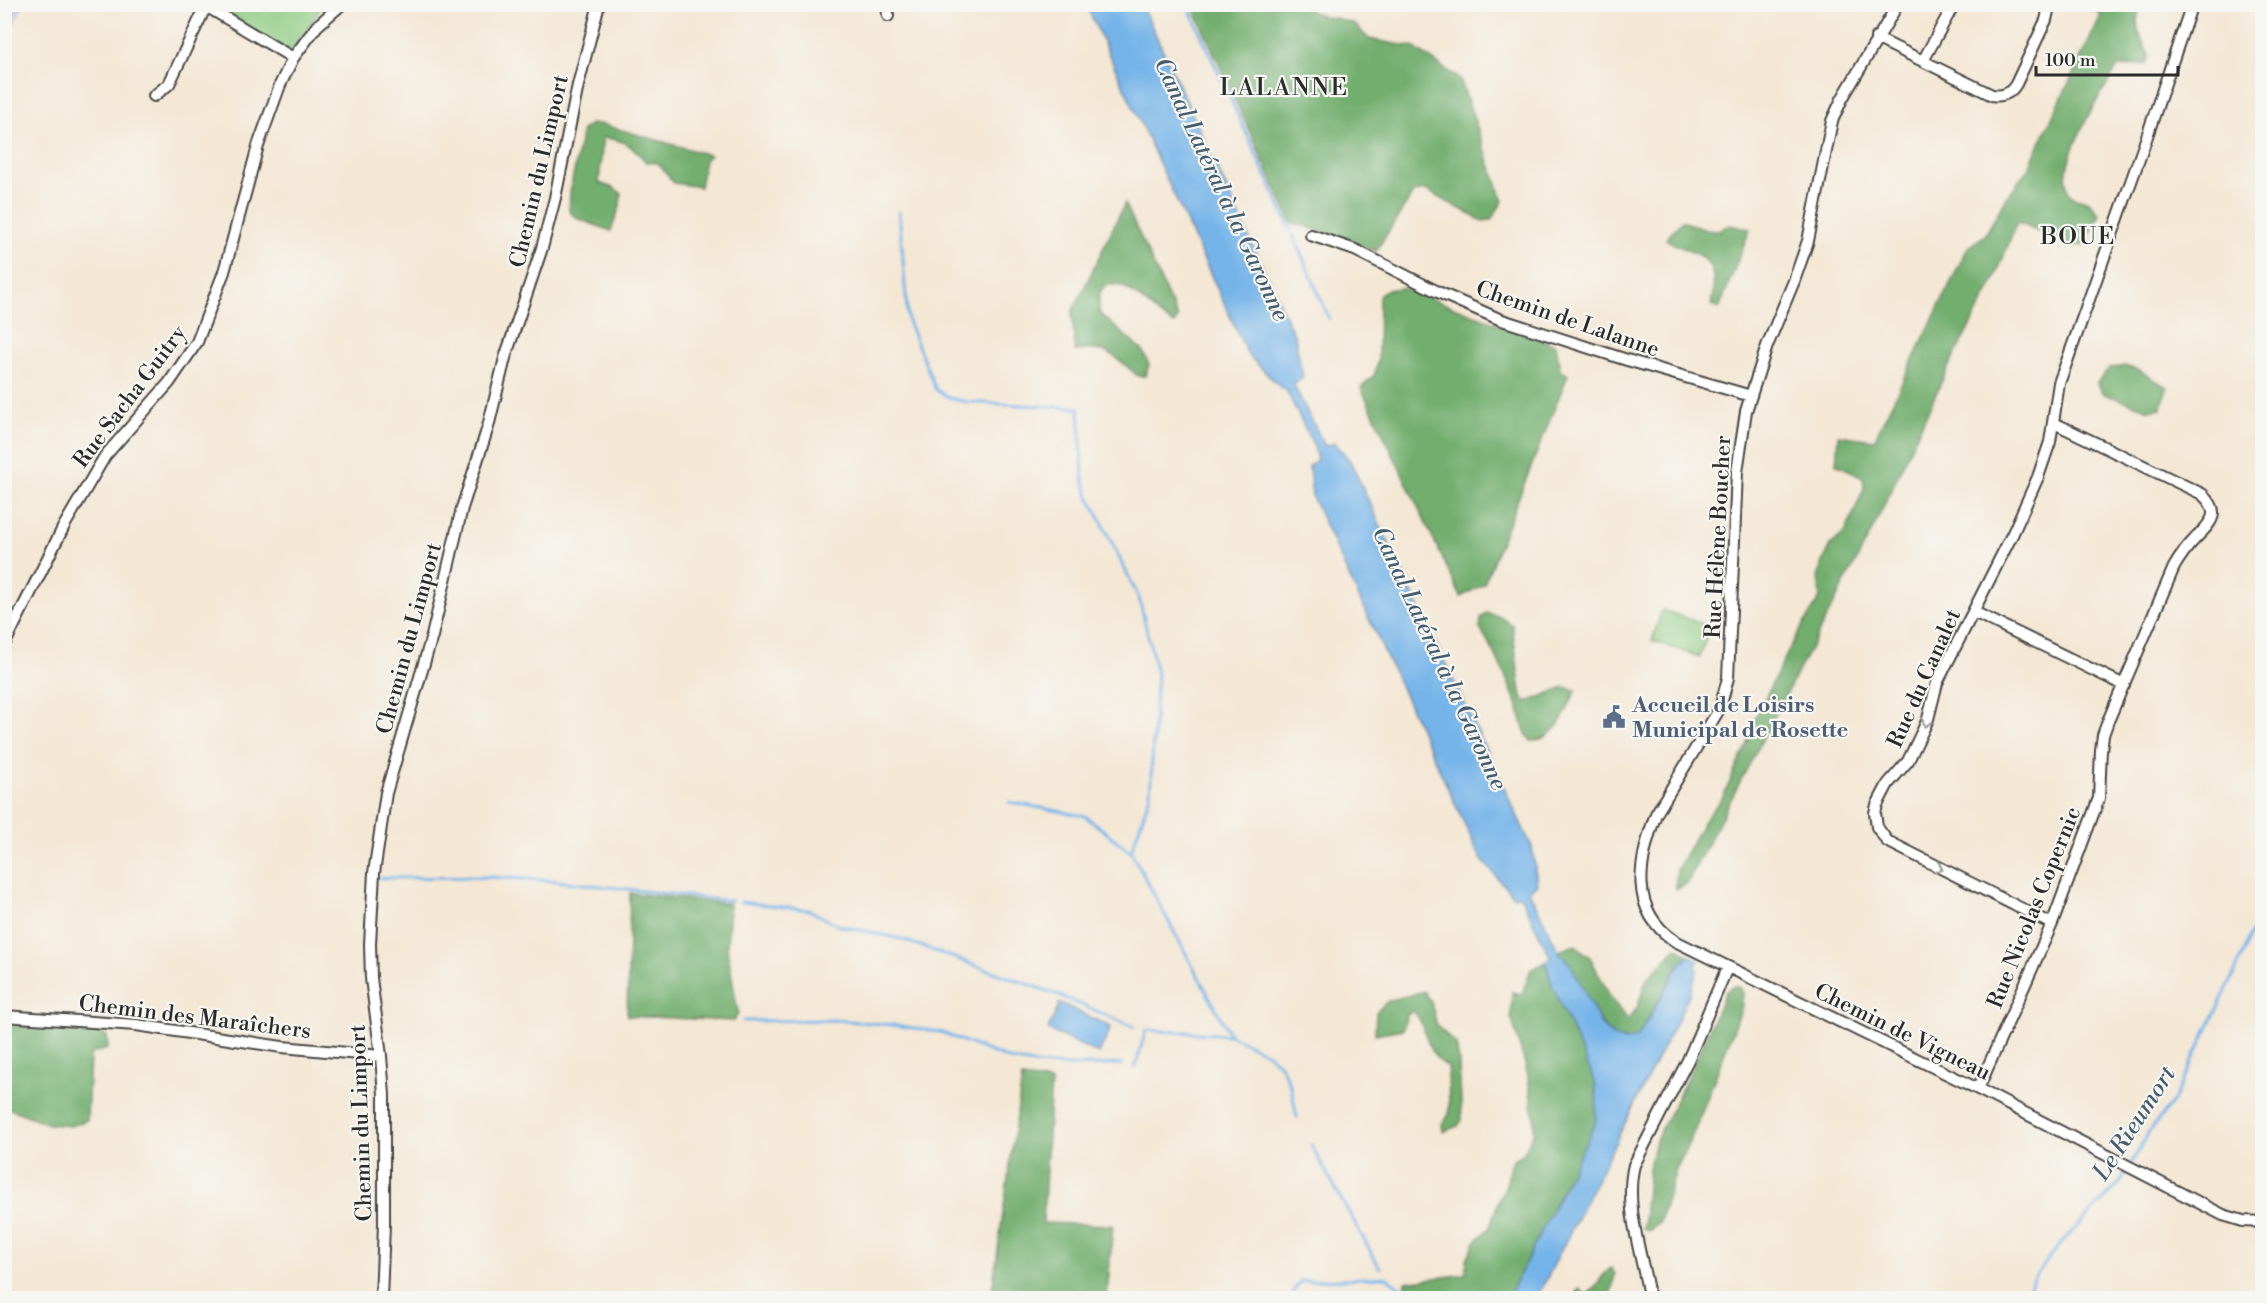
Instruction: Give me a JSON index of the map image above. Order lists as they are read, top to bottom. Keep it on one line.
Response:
{"streets":{"street":["Chemin du Limport","Chemin de Lalanne","Rue Sacha Guitry","Rue Hélène Boucher","Rue du Canalet","Rue Nicolas Copernic","Chemin des Maraîchers","Chemin de Vigneau"]},"crossings":[["Chemin du Limport","Chemin des Maraîchers"],["Chemin de Lalanne","Rue Hélène Boucher"],["Rue Hélène Boucher","Chemin de Vigneau"],["Rue du Canalet","Rue Nicolas Copernic"],["Rue Nicolas Copernic","Chemin de Vigneau"]],"districts":["LALANNE","BOUE"],"water":["Canal Latéral à la Garonne","Le Rieumort"],"places":{"public building":["Accueil de Loisirs Municipal de Rosette"]},"scale_bar":"100 m"}
